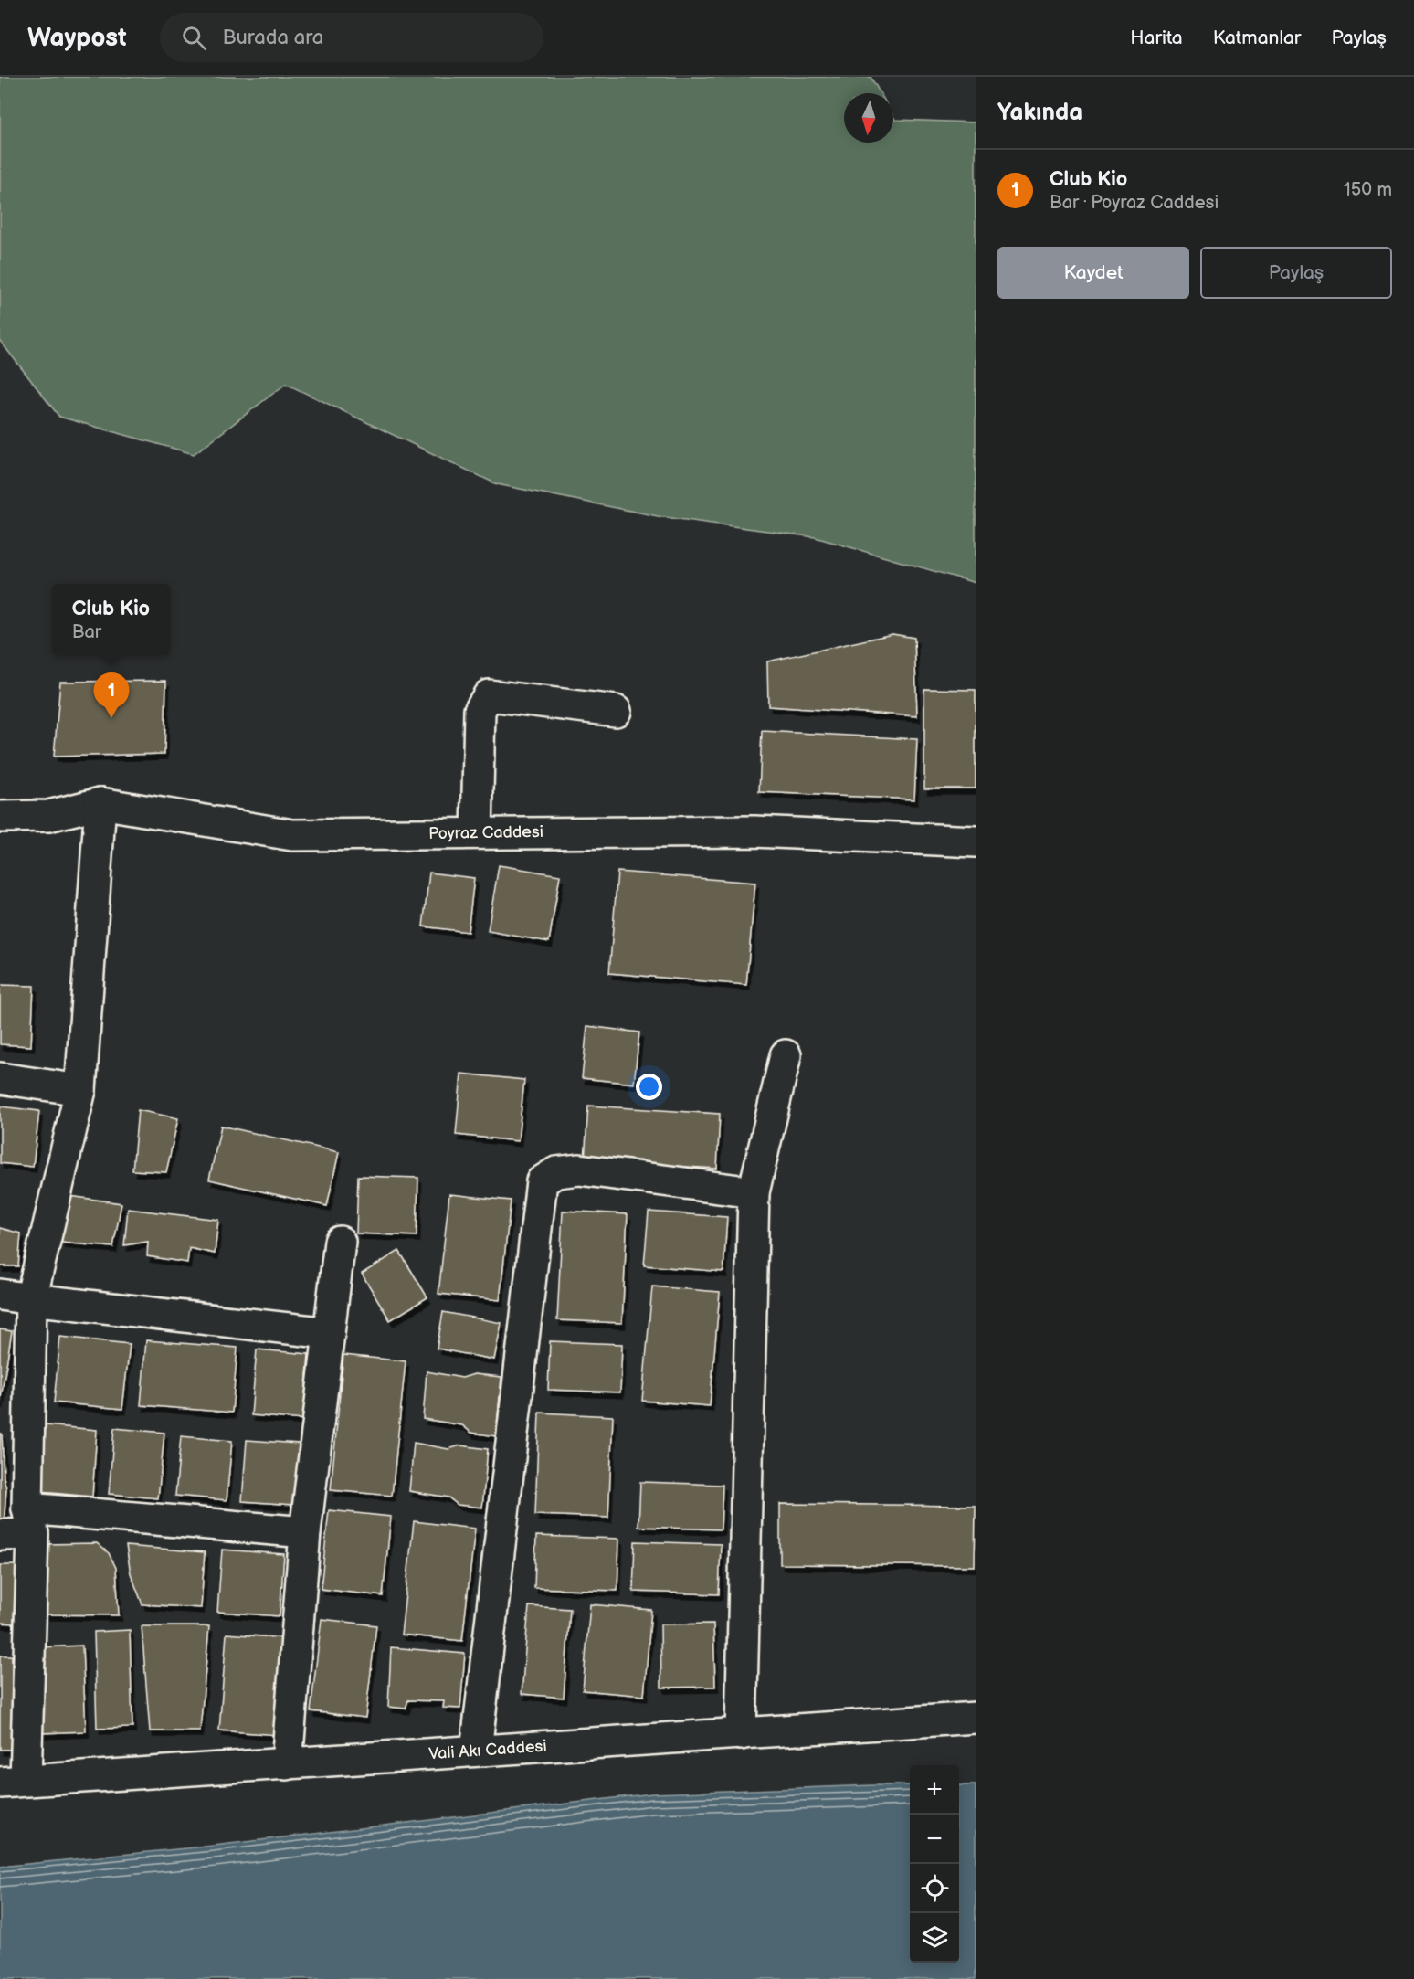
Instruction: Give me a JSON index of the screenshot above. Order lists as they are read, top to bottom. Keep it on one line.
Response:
{"streets":{"street":["Poyraz Caddesi","Vali Akı Caddesi"]},"north":"bottom","page":{"header":"Waypost","search":"Burada ara","nav":["Harita","Katmanlar","Paylaş"],"heading":"Yakında","list":[{"mark":"1","name":"Club Kio","note":"Bar · Poyraz Caddesi","value":"150 m"}],"buttons":["Kaydet","Paylaş"],"popup":["Club Kio","Bar"],"pins":"1","map_buttons":["+","−"]}}
